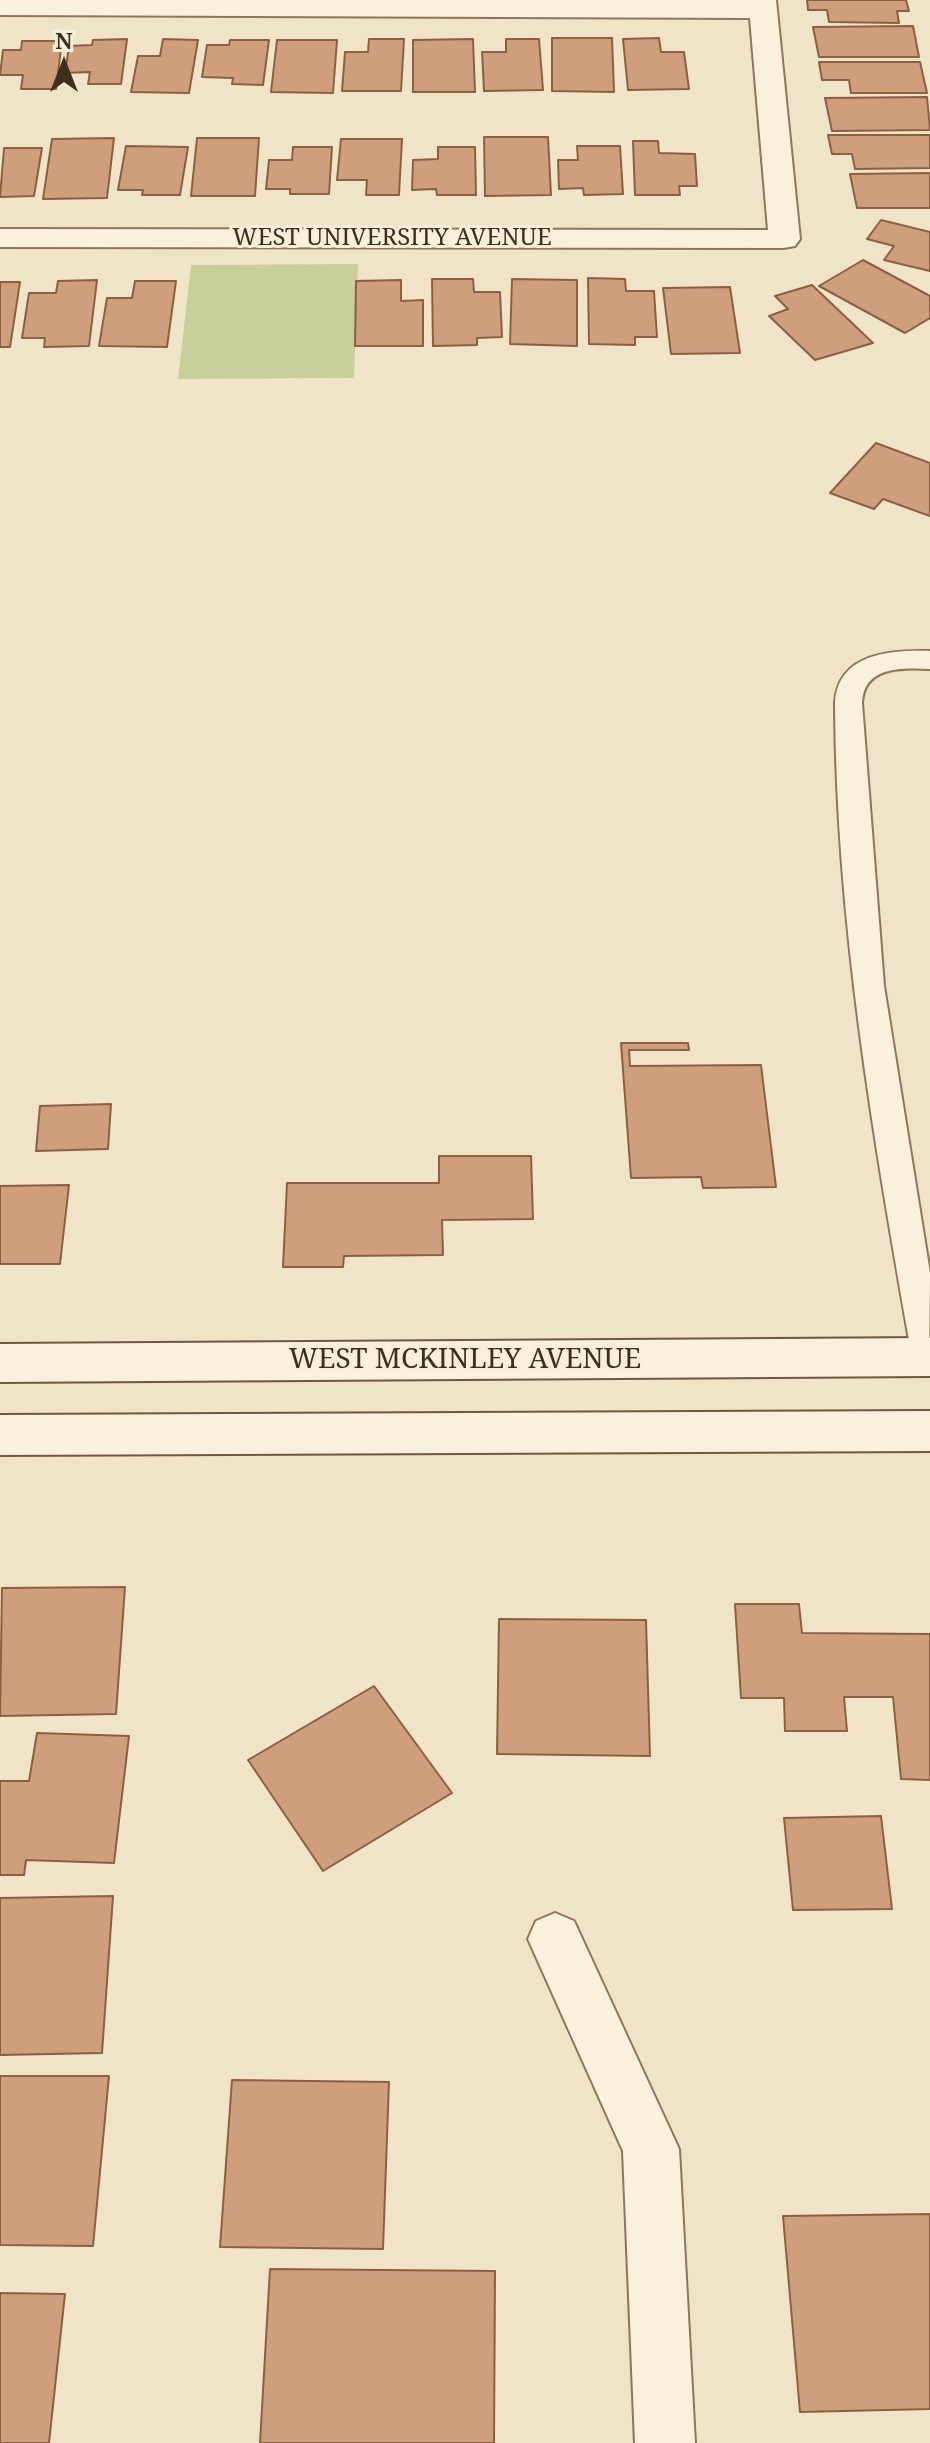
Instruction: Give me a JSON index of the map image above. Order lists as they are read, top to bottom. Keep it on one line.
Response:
{"streets":{"street":["WEST UNIVERSITY AVENUE","WEST MCKINLEY AVENUE"]},"north":"top"}
